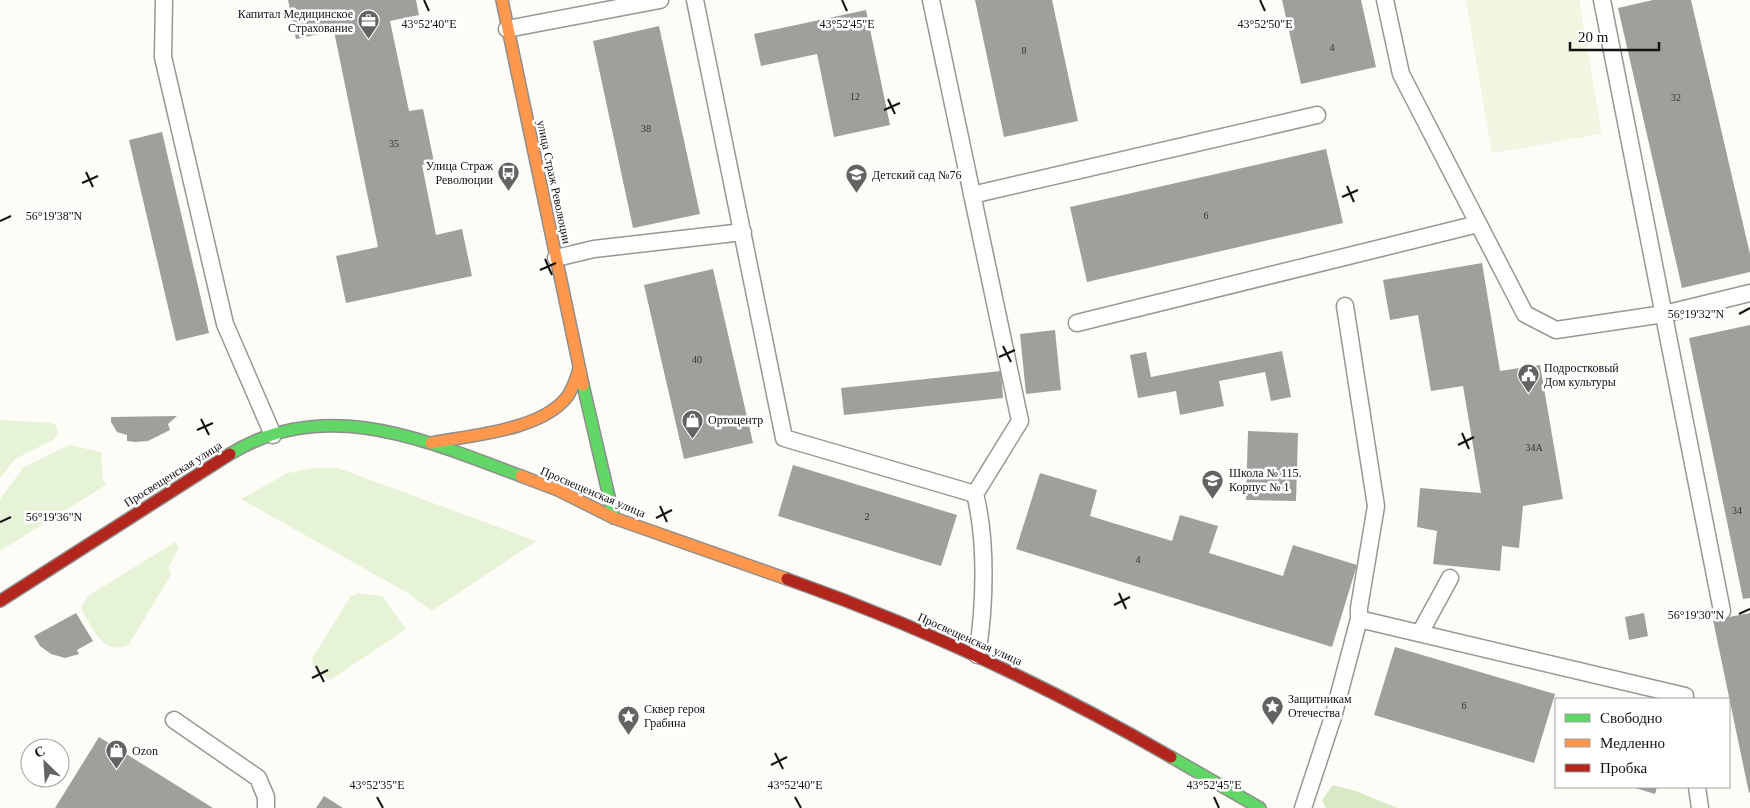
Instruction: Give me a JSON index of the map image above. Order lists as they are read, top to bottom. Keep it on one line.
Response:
{"streets":{"main road":["улица Страж Революции","Просвещенская улица"]},"crossings":[["улица Страж Революции","Просвещенская улица"]],"places":{"office":["Капитал Медицинское Страхование"],"bus stop":["Улица Страж Революции"],"school or university":["Детский сад №76","Школа № 115. Корпус № 1"],"public building":["Подростковый Дом культуры"],"shop":["Ортоцентр","Ozon"],"place":["Защитникам Отечества","Сквер героя Грабина"]},"house_numbers":["4","8","12","32","38","35","6","40","34А","34","2","4","6"],"legend":["Свободно","Медленно","Пробка"],"scale_bar":"20 m","north":"top left","coordinates":["43°52'40\"E","43°52'45\"E","43°52'50\"E","56°19'38\"N","56°19'32\"N","56°19'36\"N","56°19'30\"N","43°52'35\"E"]}
